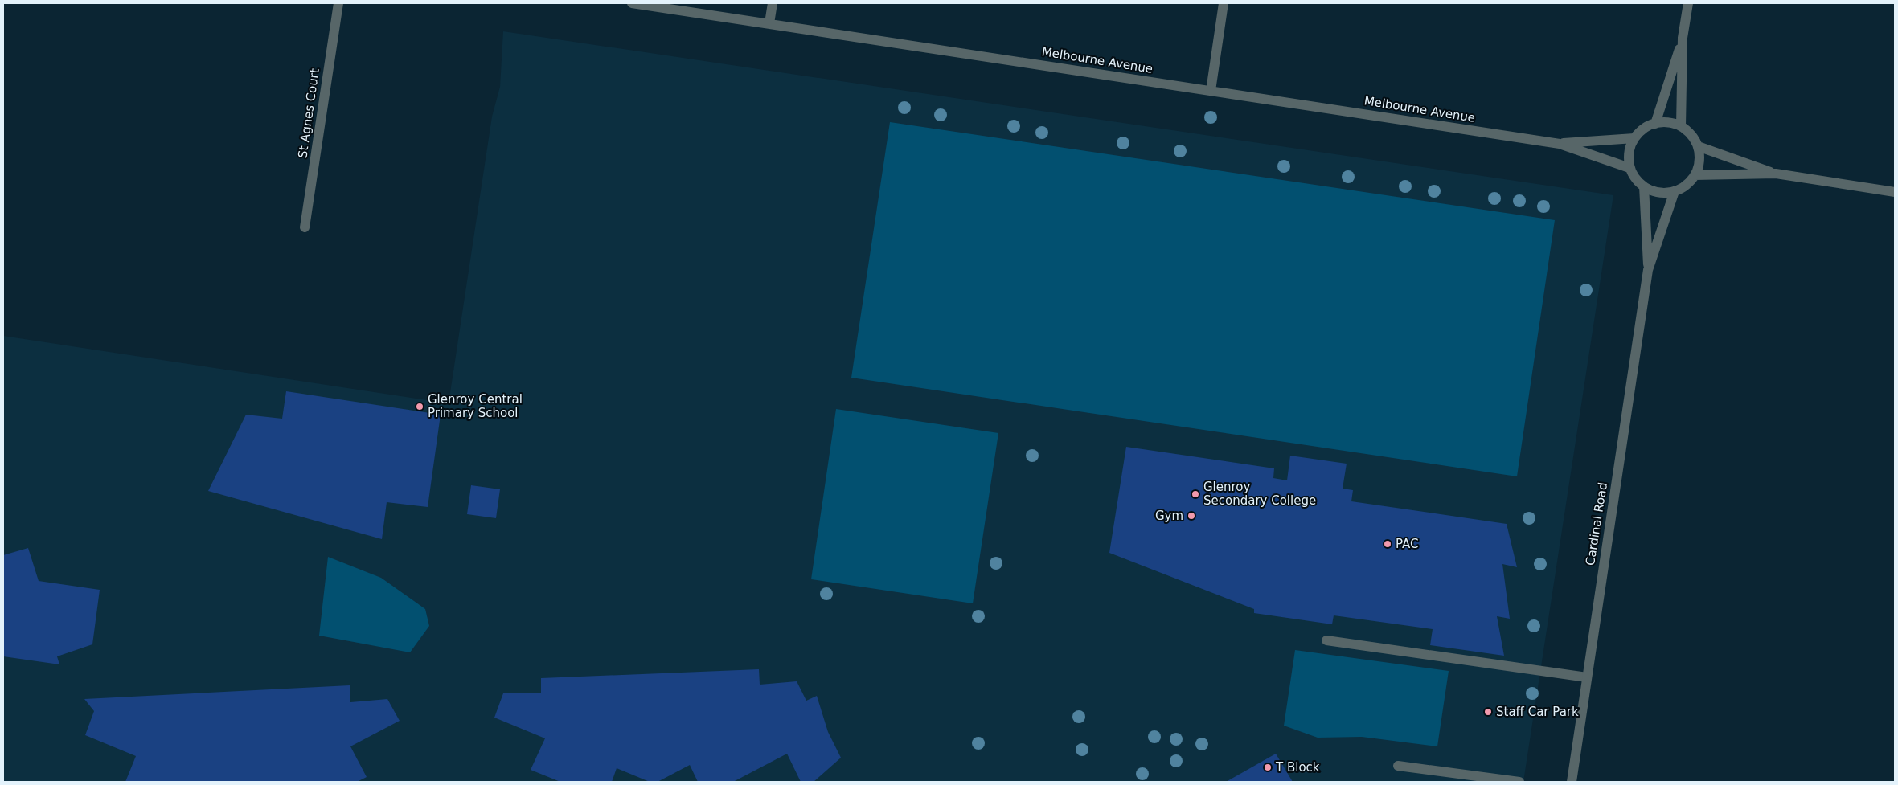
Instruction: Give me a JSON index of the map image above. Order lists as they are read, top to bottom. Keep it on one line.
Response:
{"streets":{"street":["Melbourne Avenue","St Agnes Court","Cardinal Road"]},"crossings":[["Melbourne Avenue","Cardinal Road"]],"places":["Glenroy Central Primary School","Glenroy Secondary College","Gym","PAC","Staff Car Park","T Block"]}
